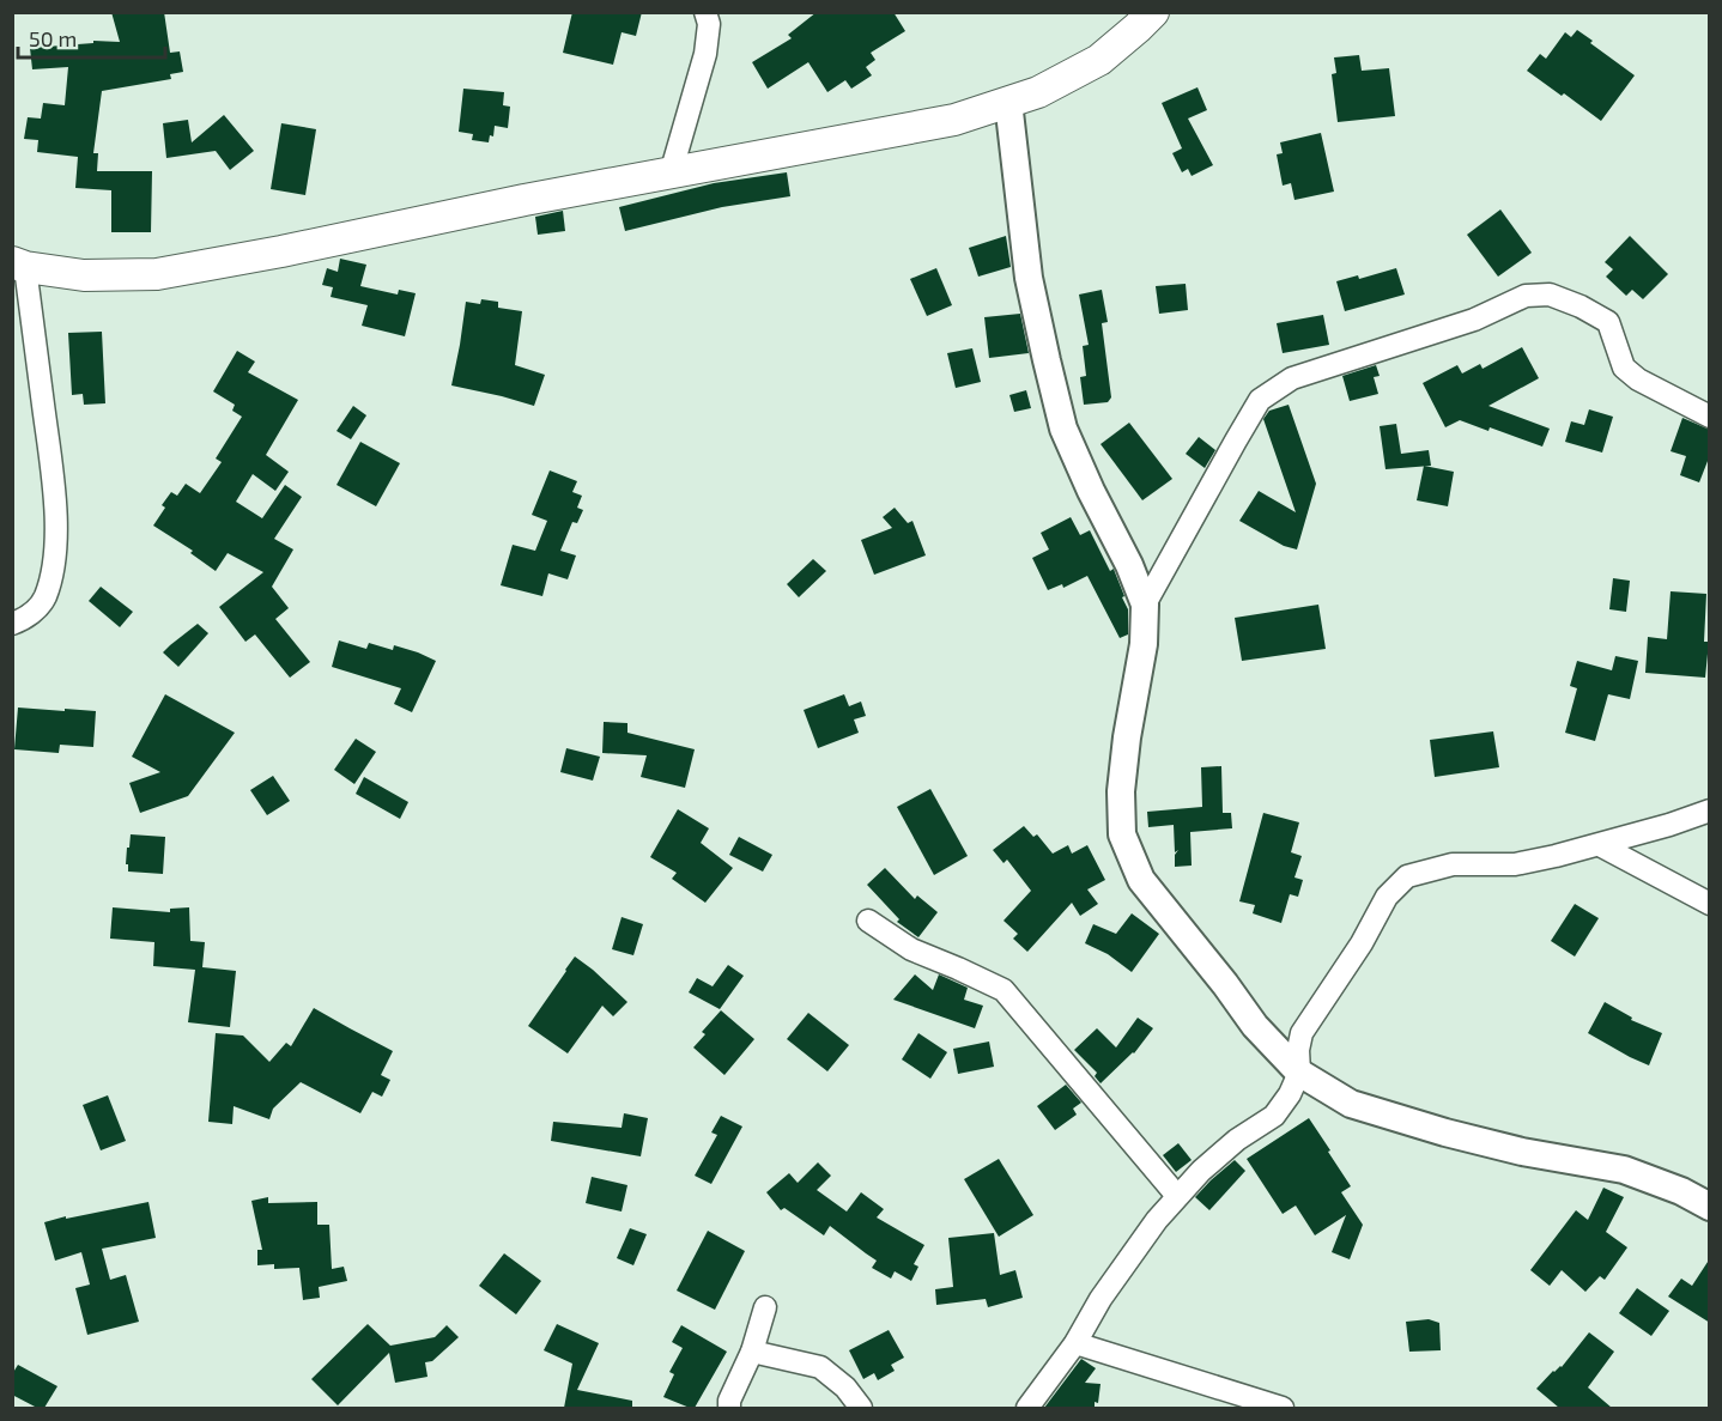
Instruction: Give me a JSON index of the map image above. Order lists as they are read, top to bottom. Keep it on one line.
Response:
{"scale_bar":"50 m"}
